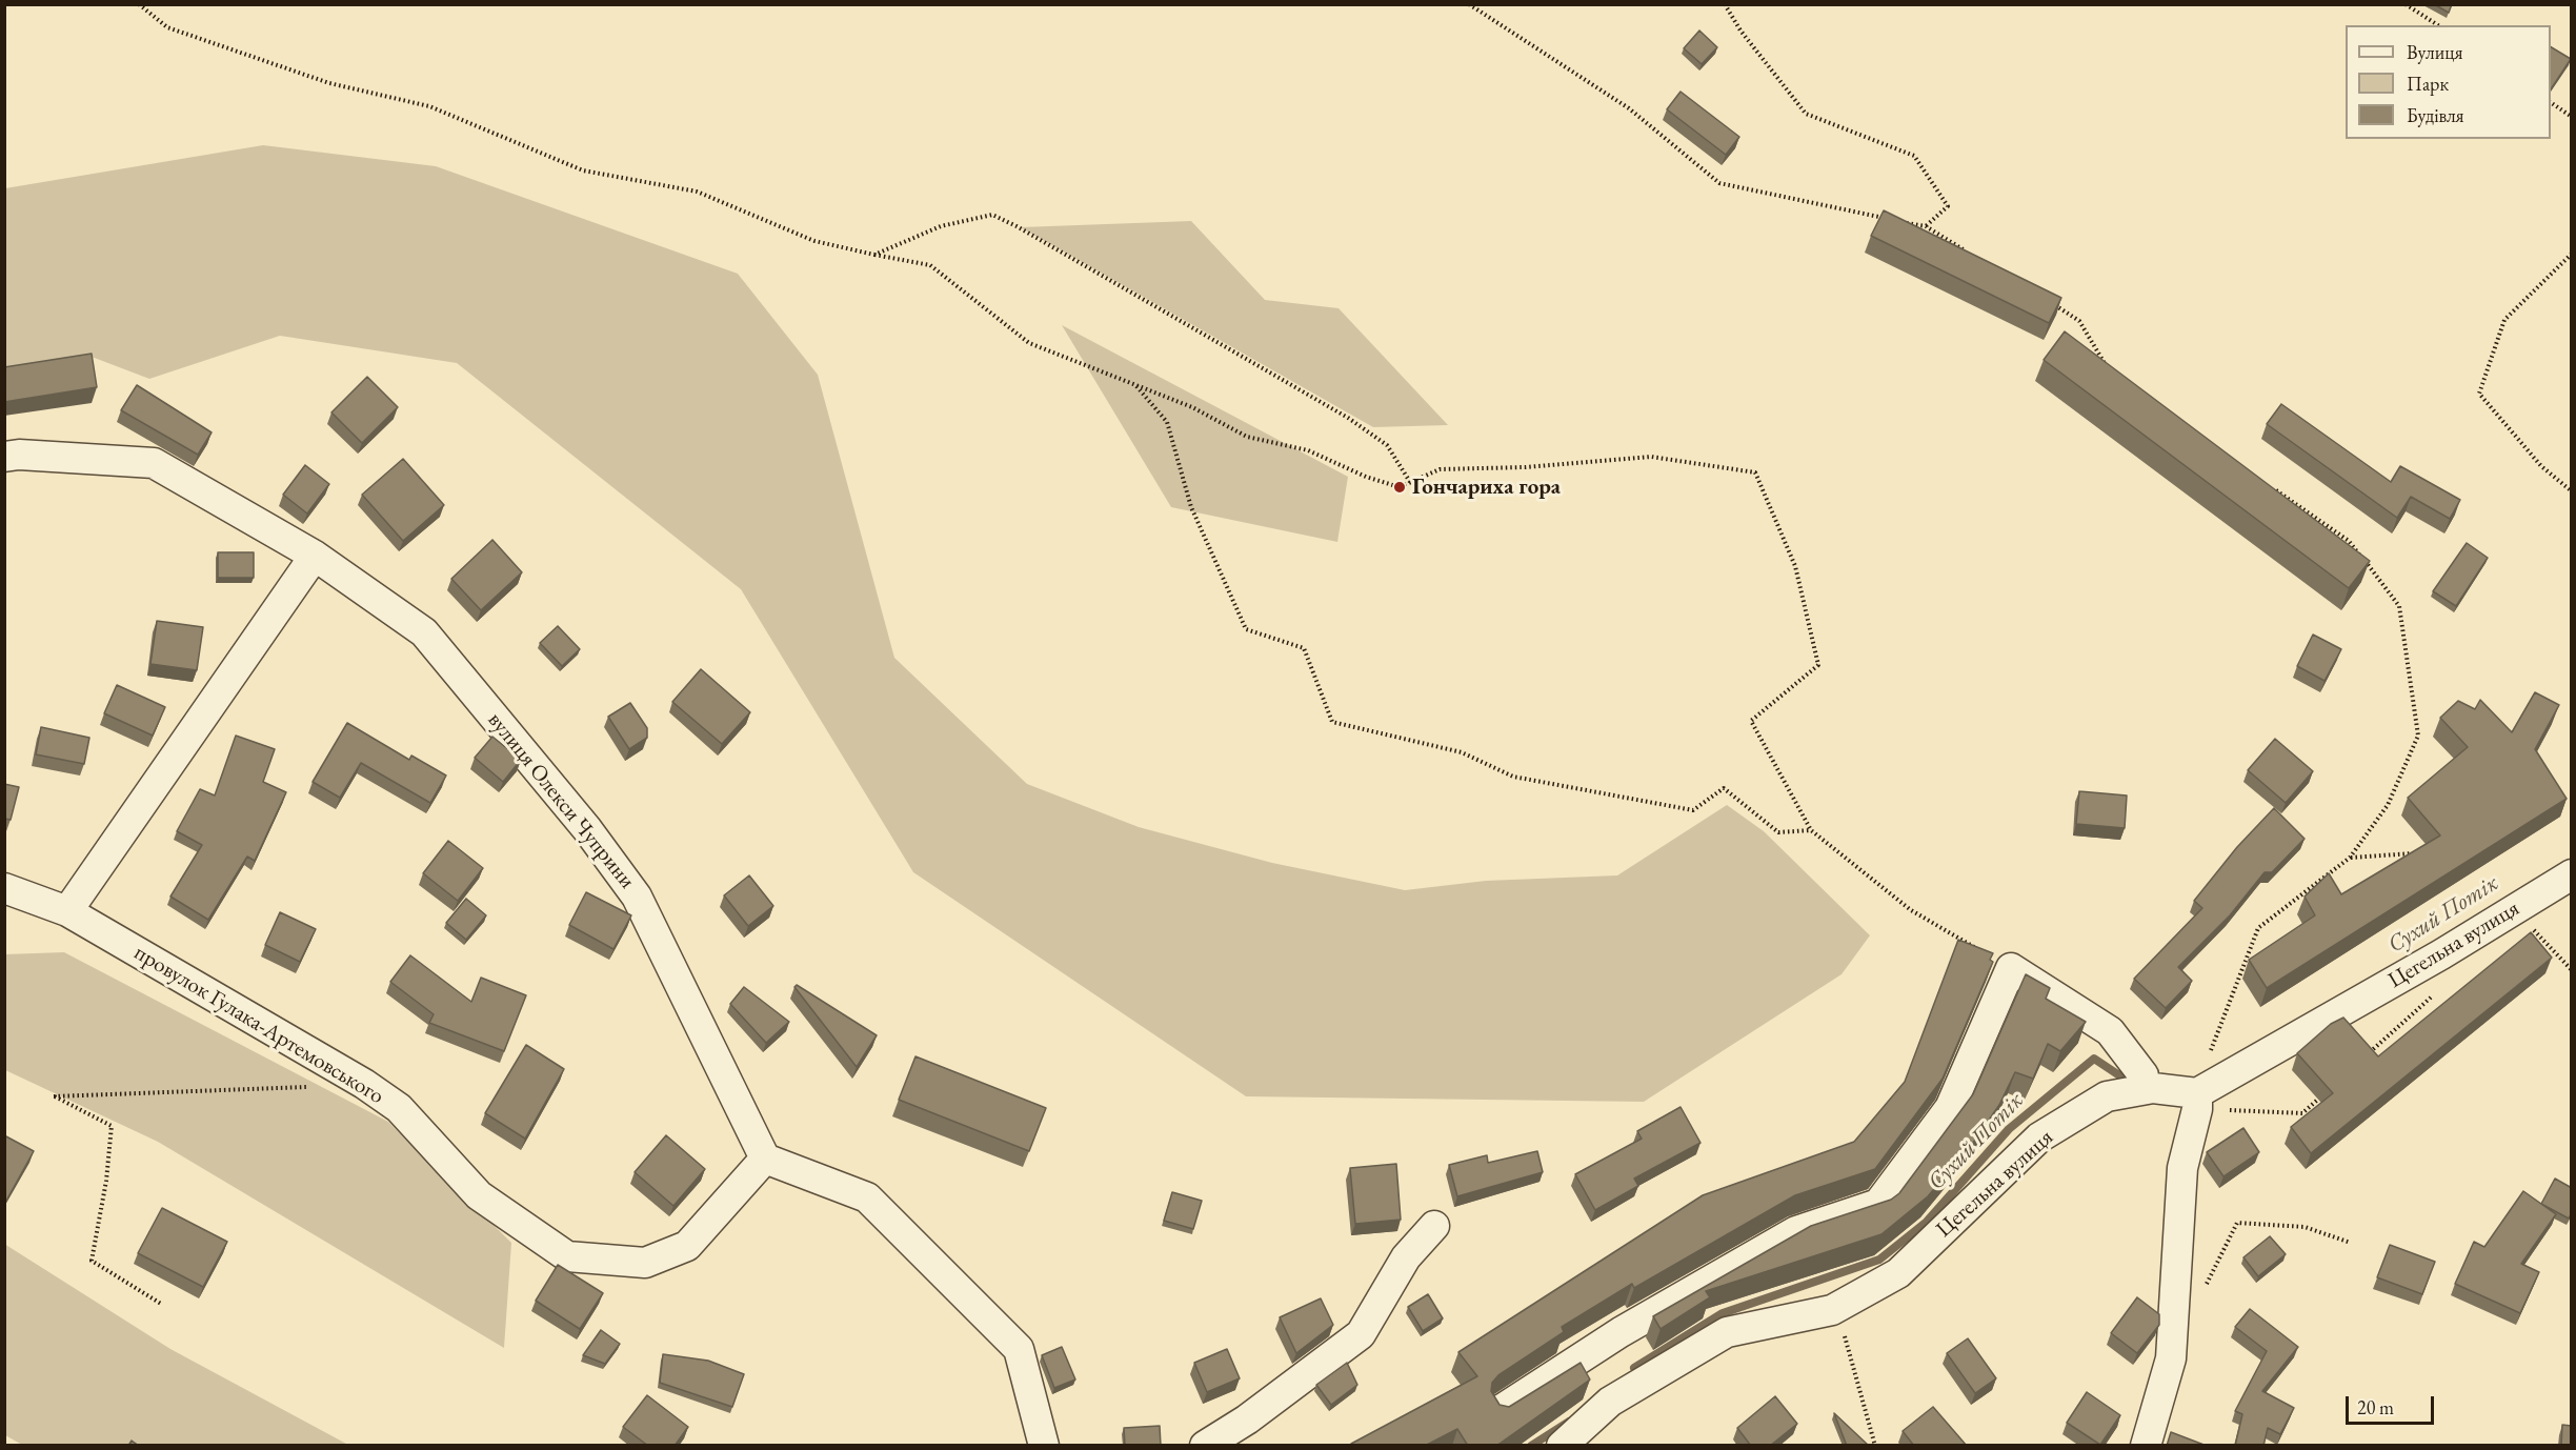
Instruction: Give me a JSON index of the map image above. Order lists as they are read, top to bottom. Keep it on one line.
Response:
{"streets":{"street":["вулиця Олекси Чуприни","Цегельна вулиця","провулок Гулака-Артемовського"]},"crossings":[["вулиця Олекси Чуприни","провулок Гулака-Артемовського"]],"water":["Сухий Потік"],"places":["Гончариха гора"],"legend":["Вулиця","Парк","Будівля"],"scale_bar":"20 m"}
